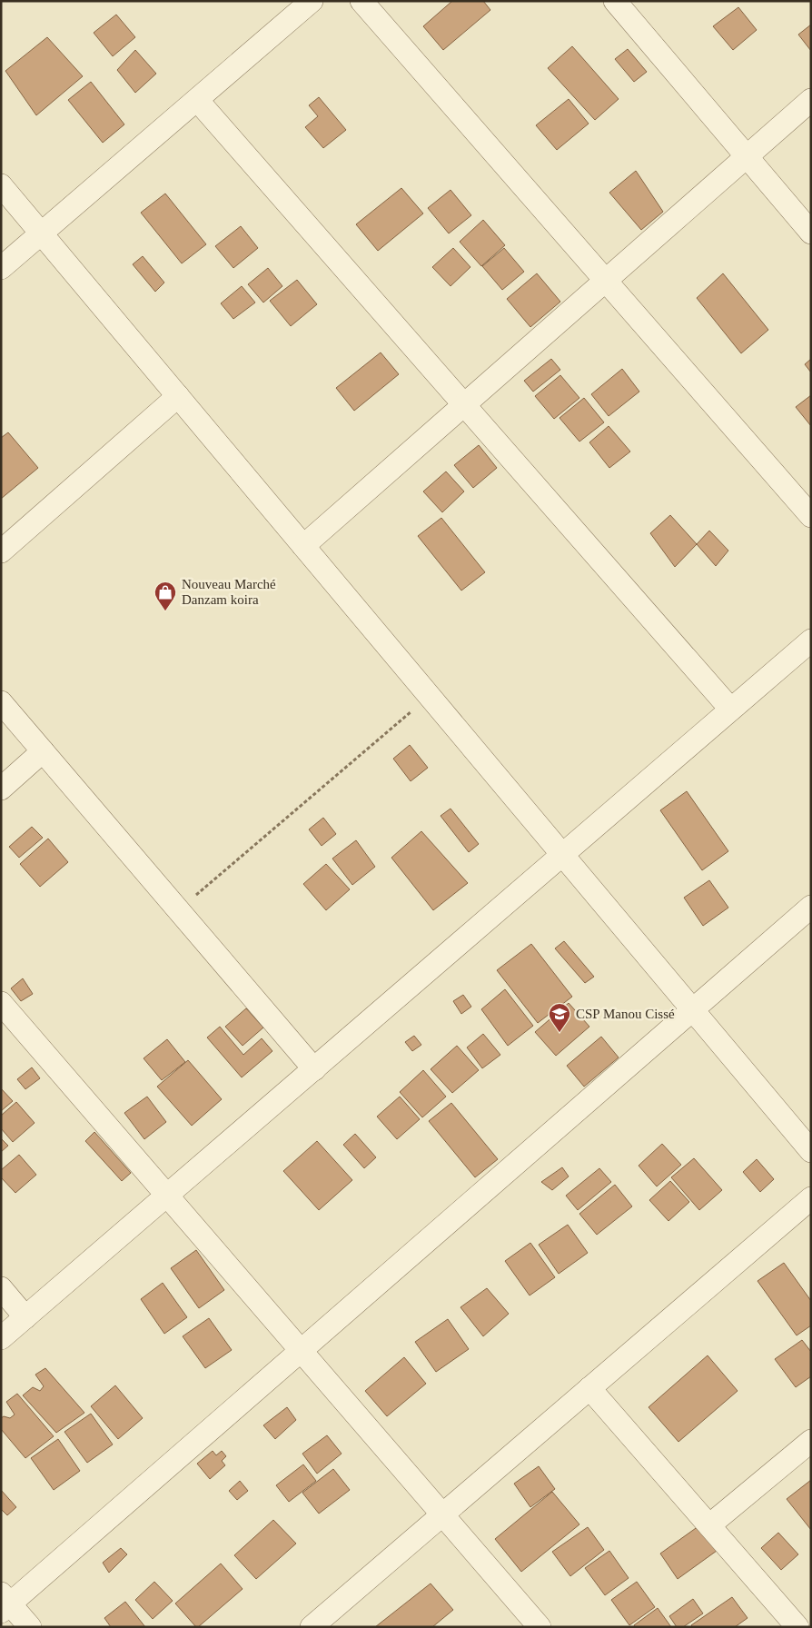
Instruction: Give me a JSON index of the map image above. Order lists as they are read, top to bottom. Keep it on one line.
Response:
{"places":{"shop":["Nouveau Marché Danzam koira"],"school or university":["CSP Manou Cissé"]}}
